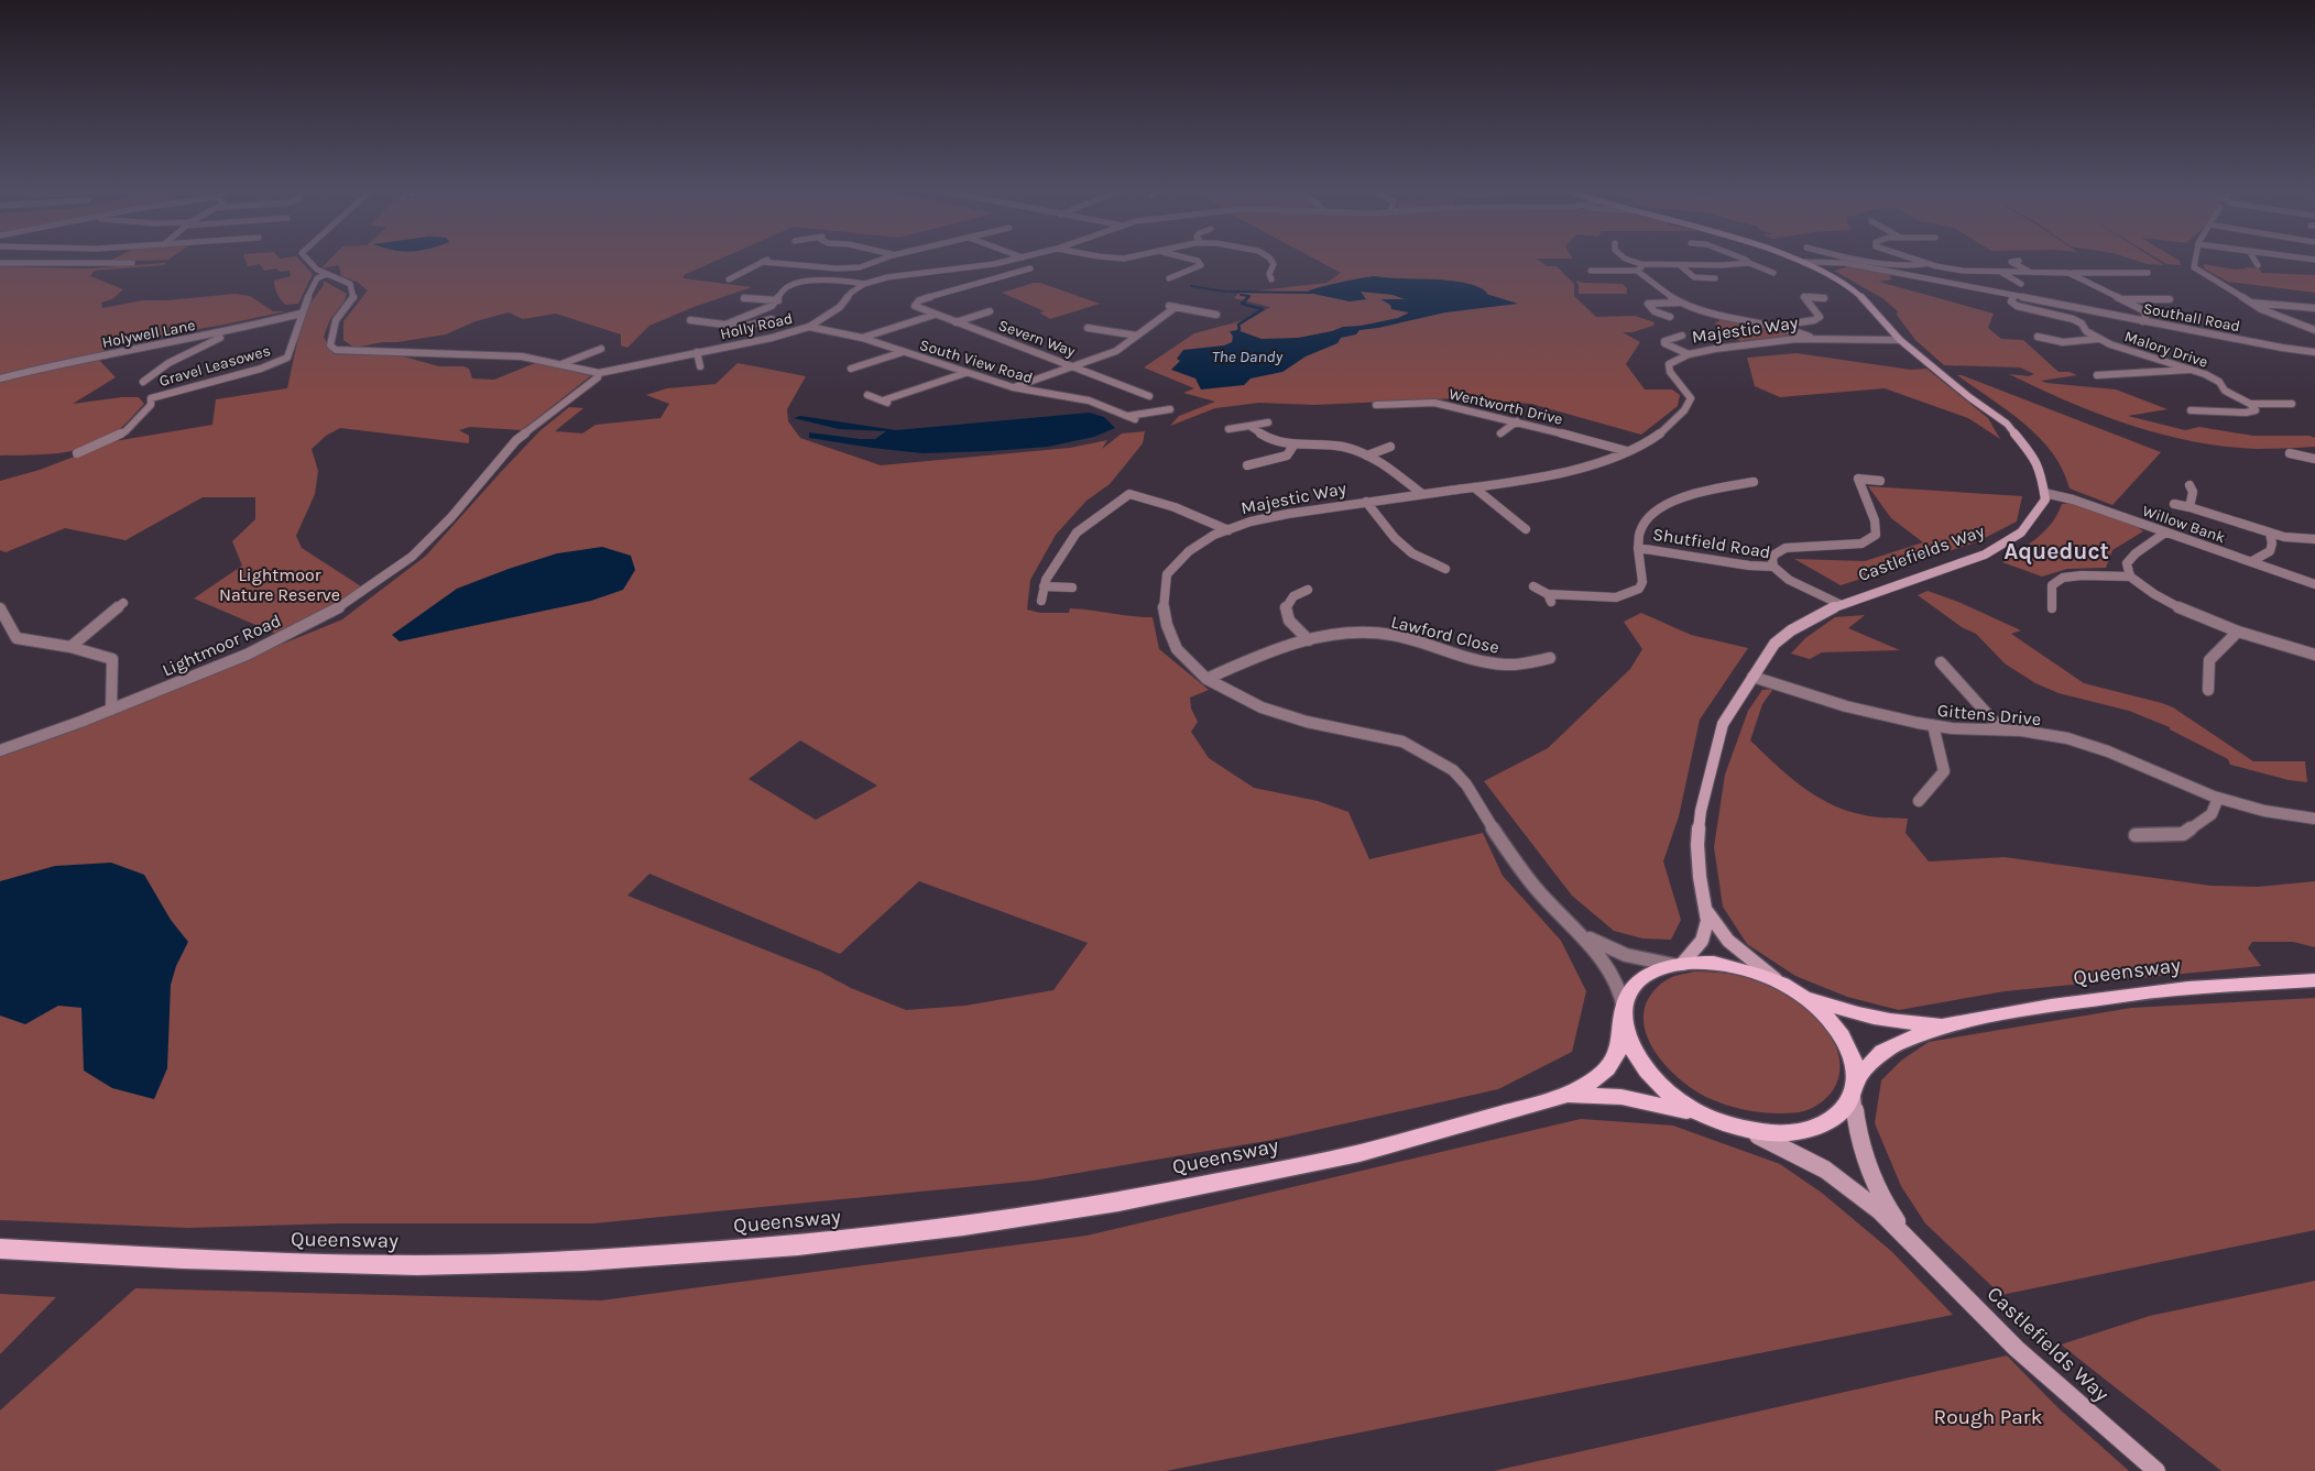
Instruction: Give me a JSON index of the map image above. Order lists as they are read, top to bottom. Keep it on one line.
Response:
{"streets":{"main road":["Castlefields Way","Queensway"],"street":["Southall Road","Holly Road","Majestic Way","Holywell Lane","Severn Way","Malory Drive","South View Road","Gravel Leasowes","Wentworth Drive","Willow Bank","Shutfield Road","Lawford Close","Lightmoor Road","Gittens Drive"]},"crossings":[["Southall Road","Malory Drive"],["Holly Road","South View Road"],["Holly Road","Lightmoor Road"],["Majestic Way","Wentworth Drive"],["Majestic Way","Castlefields Way"],["Majestic Way","Lawford Close"],["Majestic Way","Queensway"],["Holywell Lane","Gravel Leasowes"],["Willow Bank","Castlefields Way"],["Shutfield Road","Castlefields Way"],["Castlefields Way","Gittens Drive"],["Castlefields Way","Queensway"]],"districts":["Aqueduct"],"water":["The Dandy"],"parks":["Lightmoor Nature Reserve","Rough Park"]}
